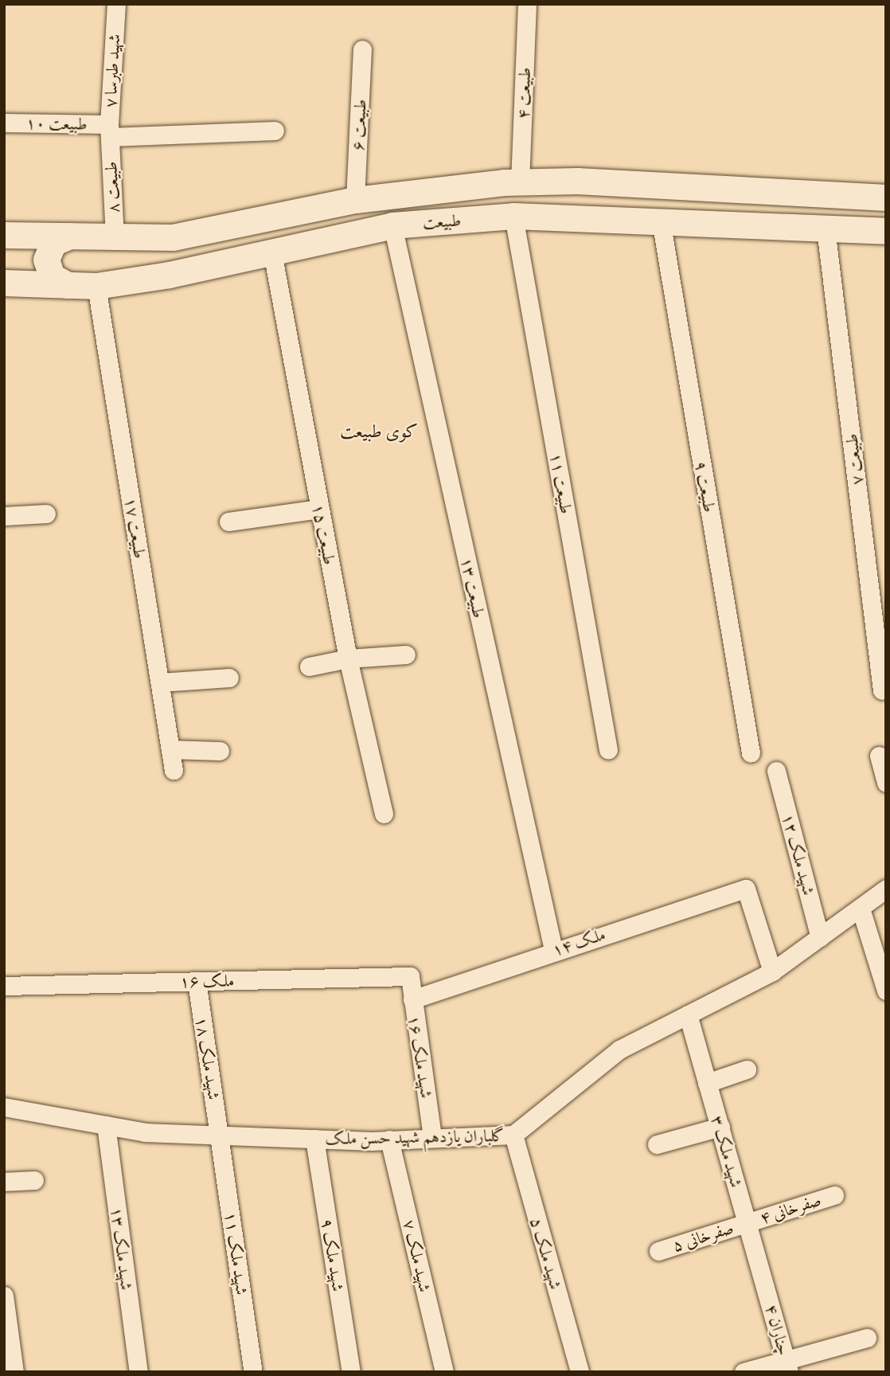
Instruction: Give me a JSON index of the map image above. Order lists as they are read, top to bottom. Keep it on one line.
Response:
{"streets":{"street":["۷ شهید طبرسا","۴ طبیعت","۱۰ طبیعت","۶ طبیعت","۸ طبیعت","طبیعت","طبیعت ۷","طبیعت ۱۱","طبیعت ۹","طبیعت ۱۷","طبیعت ۱۵","طبیعت ۱۳","۱۲ شهید ملک","ملک ۱۴","ملک ۱۶","شهید ملک ۱۶","شهید ملک ۱۸","گلباران یازدهم شهید حسن ملک","۳ شهید ملک","صفرخانی ۴","صفرخانی ۵","شهید ملک ۱۳","شهید ملک ۱۱","شهید ملک ۵","شهید ملک ۹","شهید ملک ۷","۴ چناران"]},"crossings":[["۷ شهید طبرسا","۱۰ طبیعت"],["۷ شهید طبرسا","۸ طبیعت"],["۴ طبیعت","طبیعت"],["۱۰ طبیعت","۸ طبیعت"],["۶ طبیعت","طبیعت"],["۸ طبیعت","طبیعت"],["طبیعت","طبیعت ۷"],["طبیعت","طبیعت ۱۱"],["طبیعت","طبیعت ۹"],["طبیعت","طبیعت ۱۷"],["طبیعت","طبیعت ۱۵"],["طبیعت","طبیعت ۱۳"],["طبیعت ۱۳","ملک ۱۴"],["۱۲ شهید ملک","گلباران یازدهم شهید حسن ملک"],["ملک ۱۴","شهید ملک ۱۶"],["ملک ۱۴","گلباران یازدهم شهید حسن ملک"],["ملک ۱۶","شهید ملک ۱۶"],["ملک ۱۶","شهید ملک ۱۸"],["شهید ملک ۱۶","گلباران یازدهم شهید حسن ملک"],["شهید ملک ۱۸","گلباران یازدهم شهید حسن ملک"],["شهید ملک ۱۸","شهید ملک ۱۱"],["گلباران یازدهم شهید حسن ملک","۳ شهید ملک"],["گلباران یازدهم شهید حسن ملک","شهید ملک ۱۳"],["گلباران یازدهم شهید حسن ملک","شهید ملک ۱۱"],["گلباران یازدهم شهید حسن ملک","شهید ملک ۵"],["گلباران یازدهم شهید حسن ملک","شهید ملک ۹"],["گلباران یازدهم شهید حسن ملک","شهید ملک ۷"],["۳ شهید ملک","صفرخانی ۴"],["۳ شهید ملک","صفرخانی ۵"],["۳ شهید ملک","۴ چناران"],["صفرخانی ۴","صفرخانی ۵"]],"districts":["کوی طبیعت"]}
